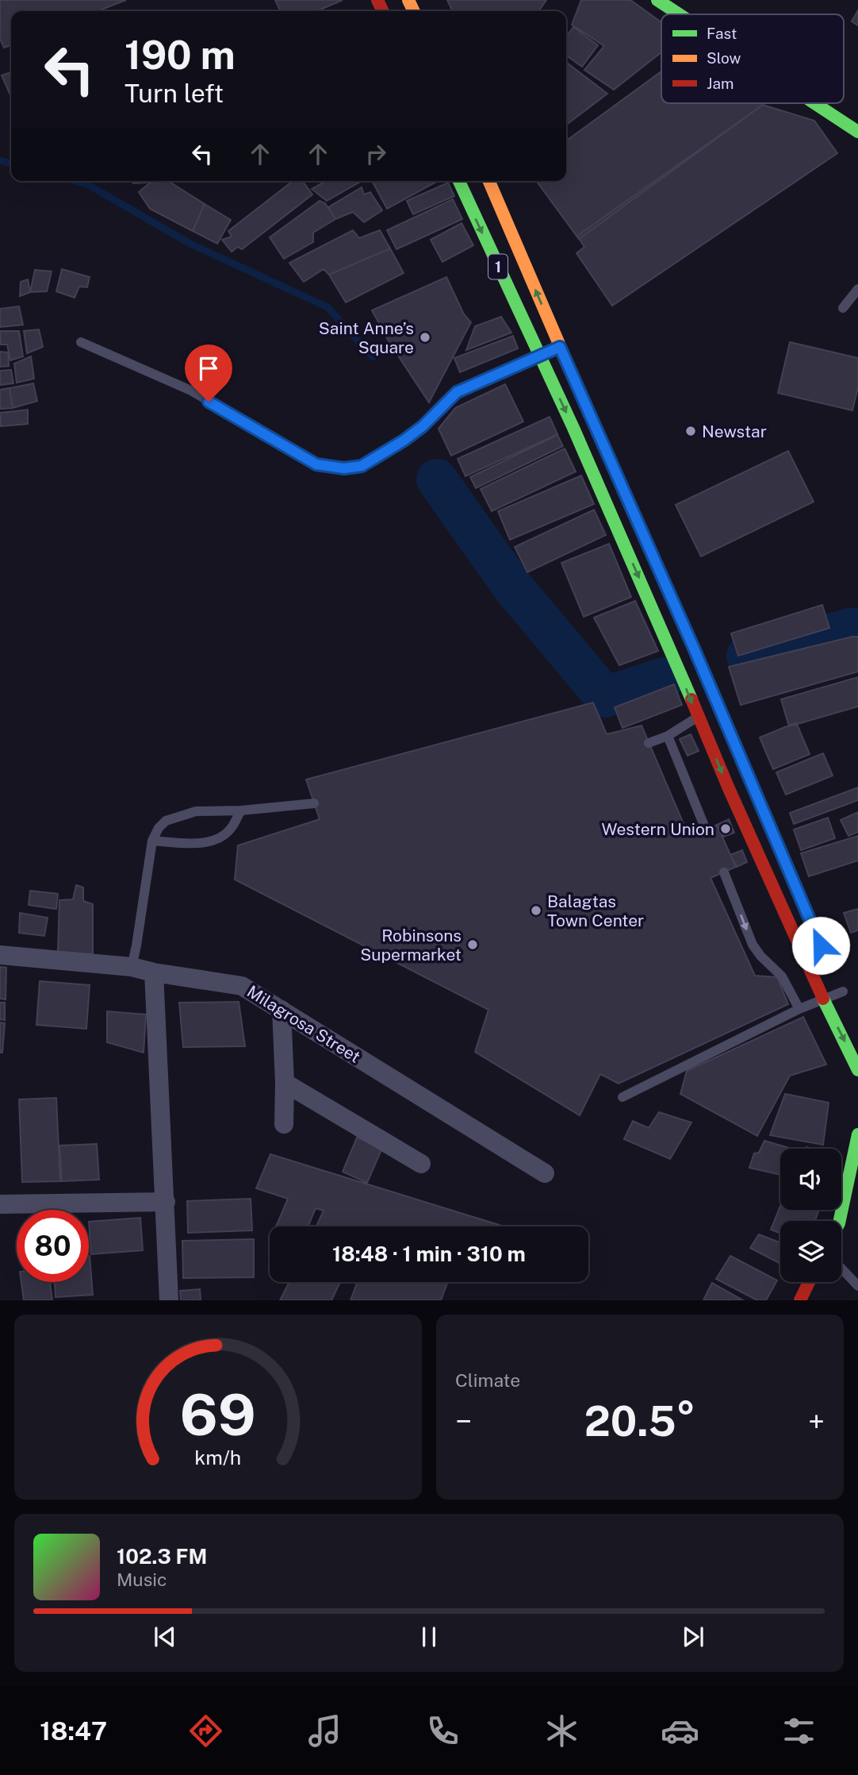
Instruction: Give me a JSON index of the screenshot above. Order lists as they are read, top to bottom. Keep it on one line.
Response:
{"streets":{"main road":["1"],"street":["Milagrosa Street"]},"places":["Saint Anne’s Square","Newstar","Western Union","Balagtas Town Center","Robinsons Supermarket"],"legend":["Fast","Slow","Jam"],"page":{"turn":["190 m","Turn left"],"limit":"80","trip":"18:48 · 1 min · 310 m","tile":"Climate","heat":["−","20.5°","+"],"song":["102.3 FM","Music"],"tabs":"18:47","gauge":["69","km/h"]}}
